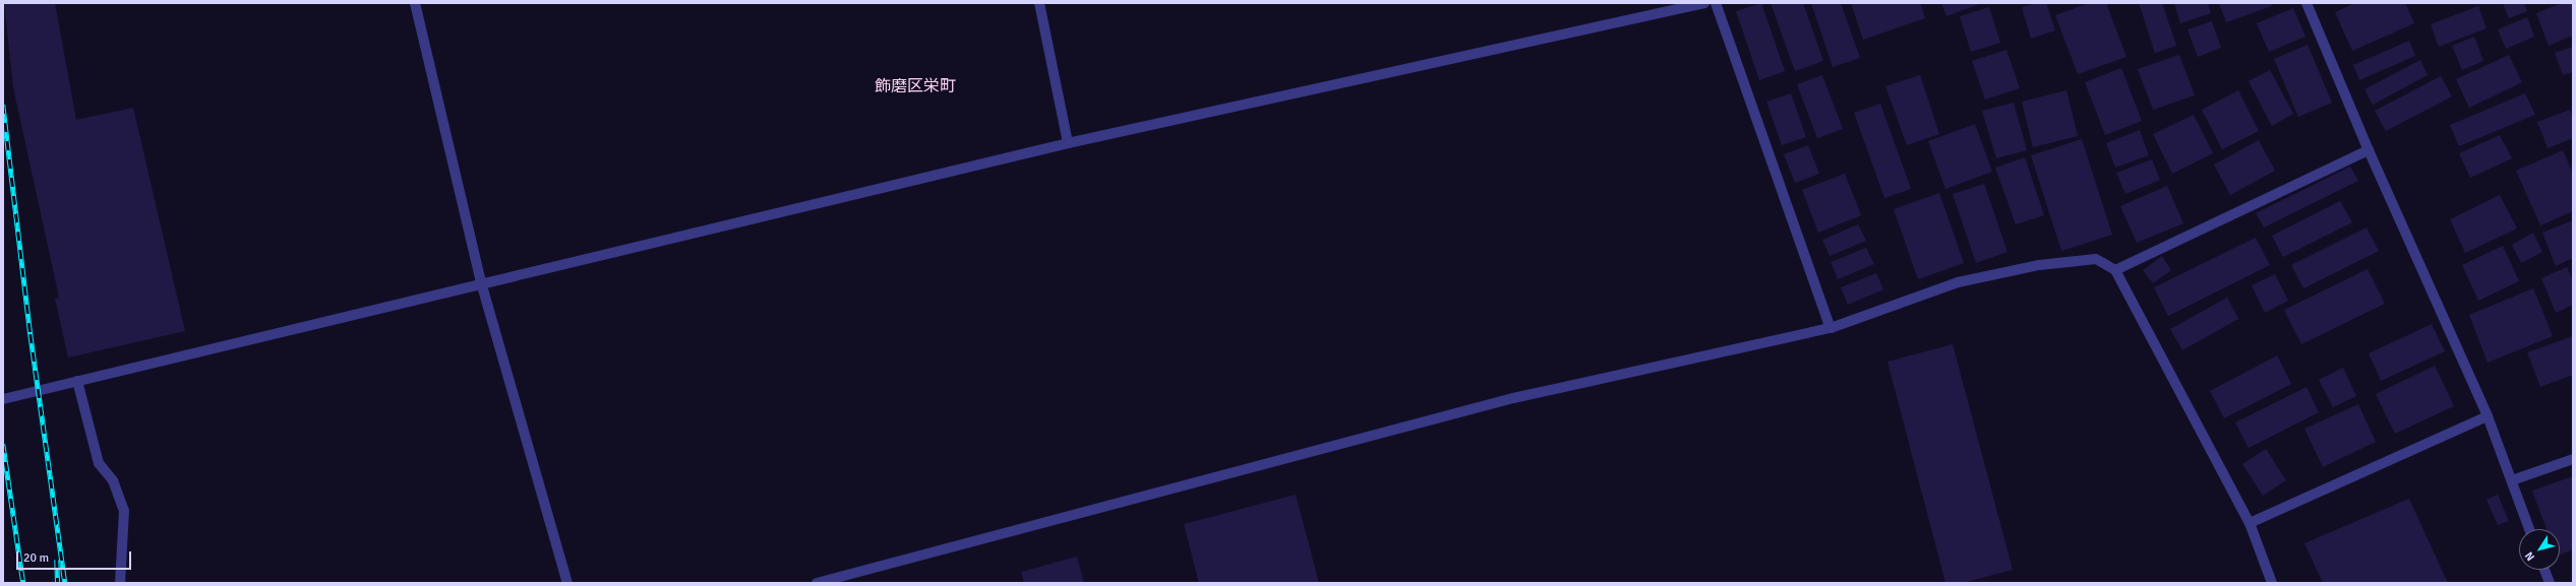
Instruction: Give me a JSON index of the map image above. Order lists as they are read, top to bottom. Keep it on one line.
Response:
{"districts":["飾磨区栄町"],"scale_bar":"20 m","north":"bottom left"}
